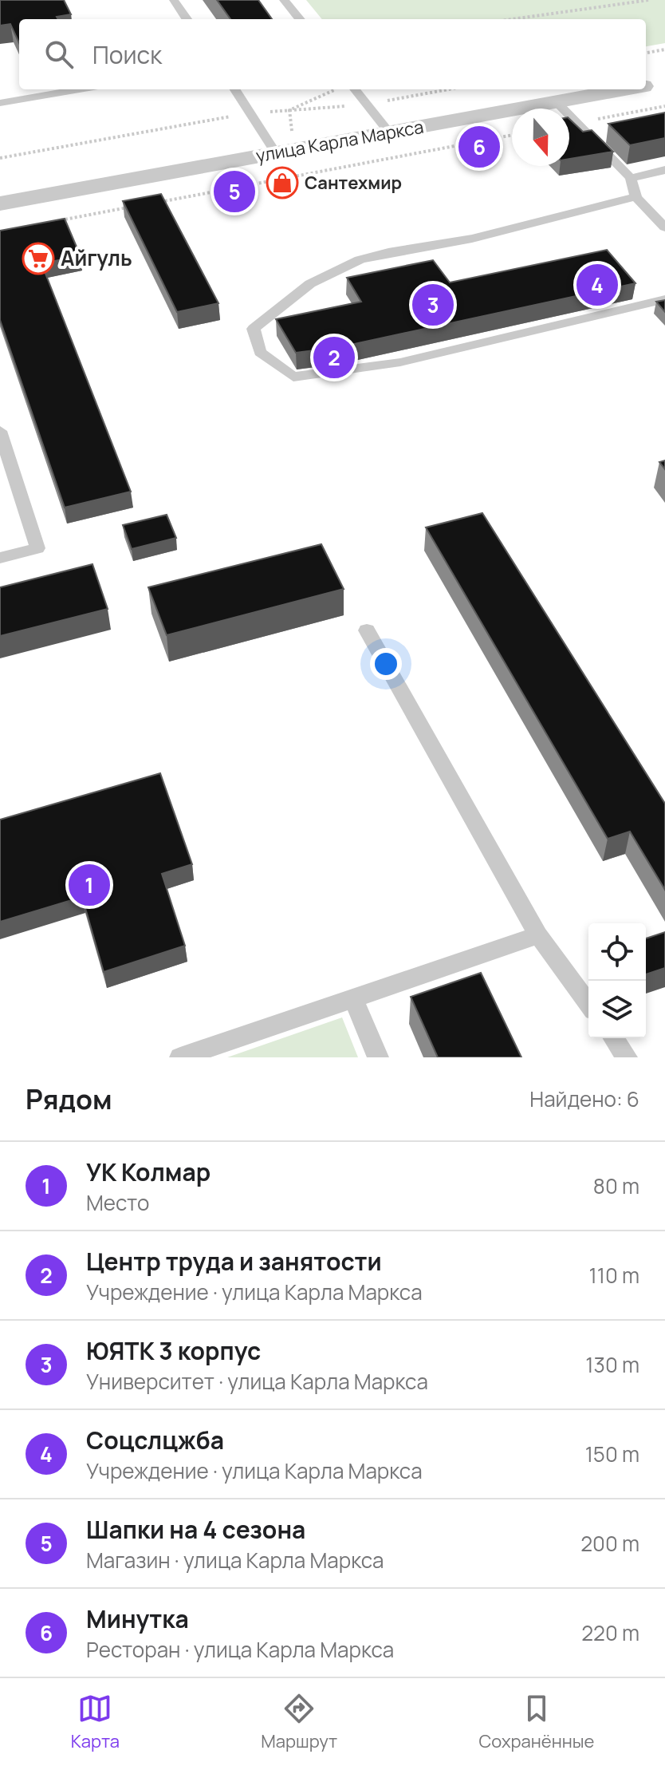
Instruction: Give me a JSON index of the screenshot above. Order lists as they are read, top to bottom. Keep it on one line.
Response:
{"streets":{"street":["улица Карла Маркса"]},"places":{"shop":["Сантехмир"],"supermarket":["Айгуль"]},"north":"bottom","page":{"search":"Поиск","pins":["6","5","4","3","2","1"],"heading":["Рядом","Найдено: 6"],"list":[{"mark":"1","name":"УК Колмар","note":"Место","value":"80 m"},{"mark":"2","name":"Центр труда и занятости","note":"Учреждение · улица Карла Маркса","value":"110 m"},{"mark":"3","name":"ЮЯТК 3 корпус","note":"Университет · улица Карла Маркса","value":"130 m"},{"mark":"4","name":"Соцслцжба","note":"Учреждение · улица Карла Маркса","value":"150 m"},{"mark":"5","name":"Шапки на 4 сезона","note":"Магазин · улица Карла Маркса","value":"200 m"},{"mark":"6","name":"Минутка","note":"Ресторан · улица Карла Маркса","value":"220 m"}],"nav":["Карта","Маршрут","Сохранённые"]}}
